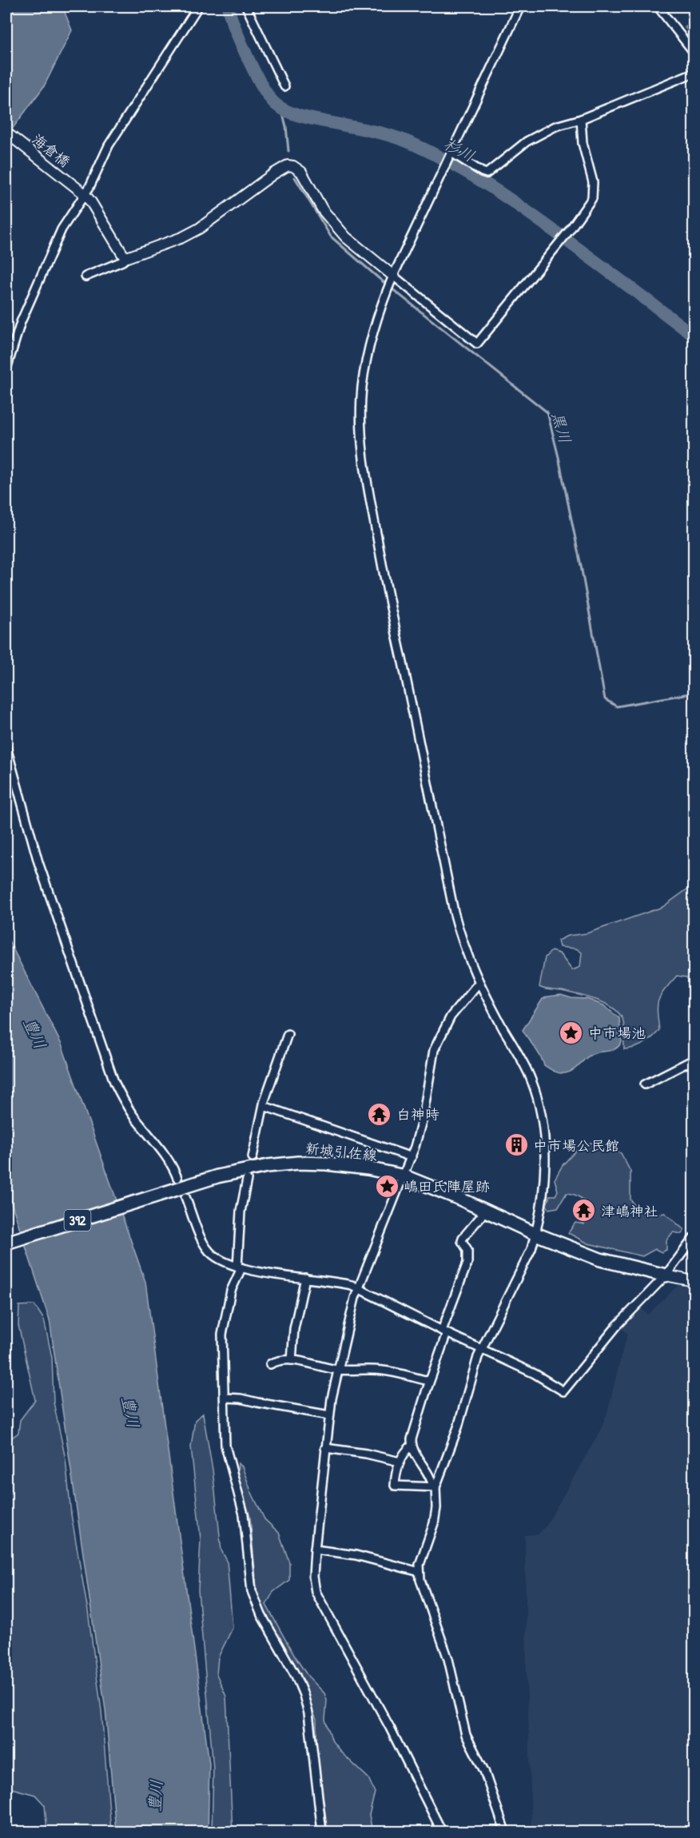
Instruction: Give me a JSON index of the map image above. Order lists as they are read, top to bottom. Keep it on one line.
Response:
{"streets":{"main road":["新城引佐線","392"],"street":["海倉橋"]},"water":["杉川","黒川","豊川"],"places":{"place":["中市場池","嶋田氏陣屋跡"],"temple":["白神時","津嶋神社"],"building":["中市場公民館"]}}
